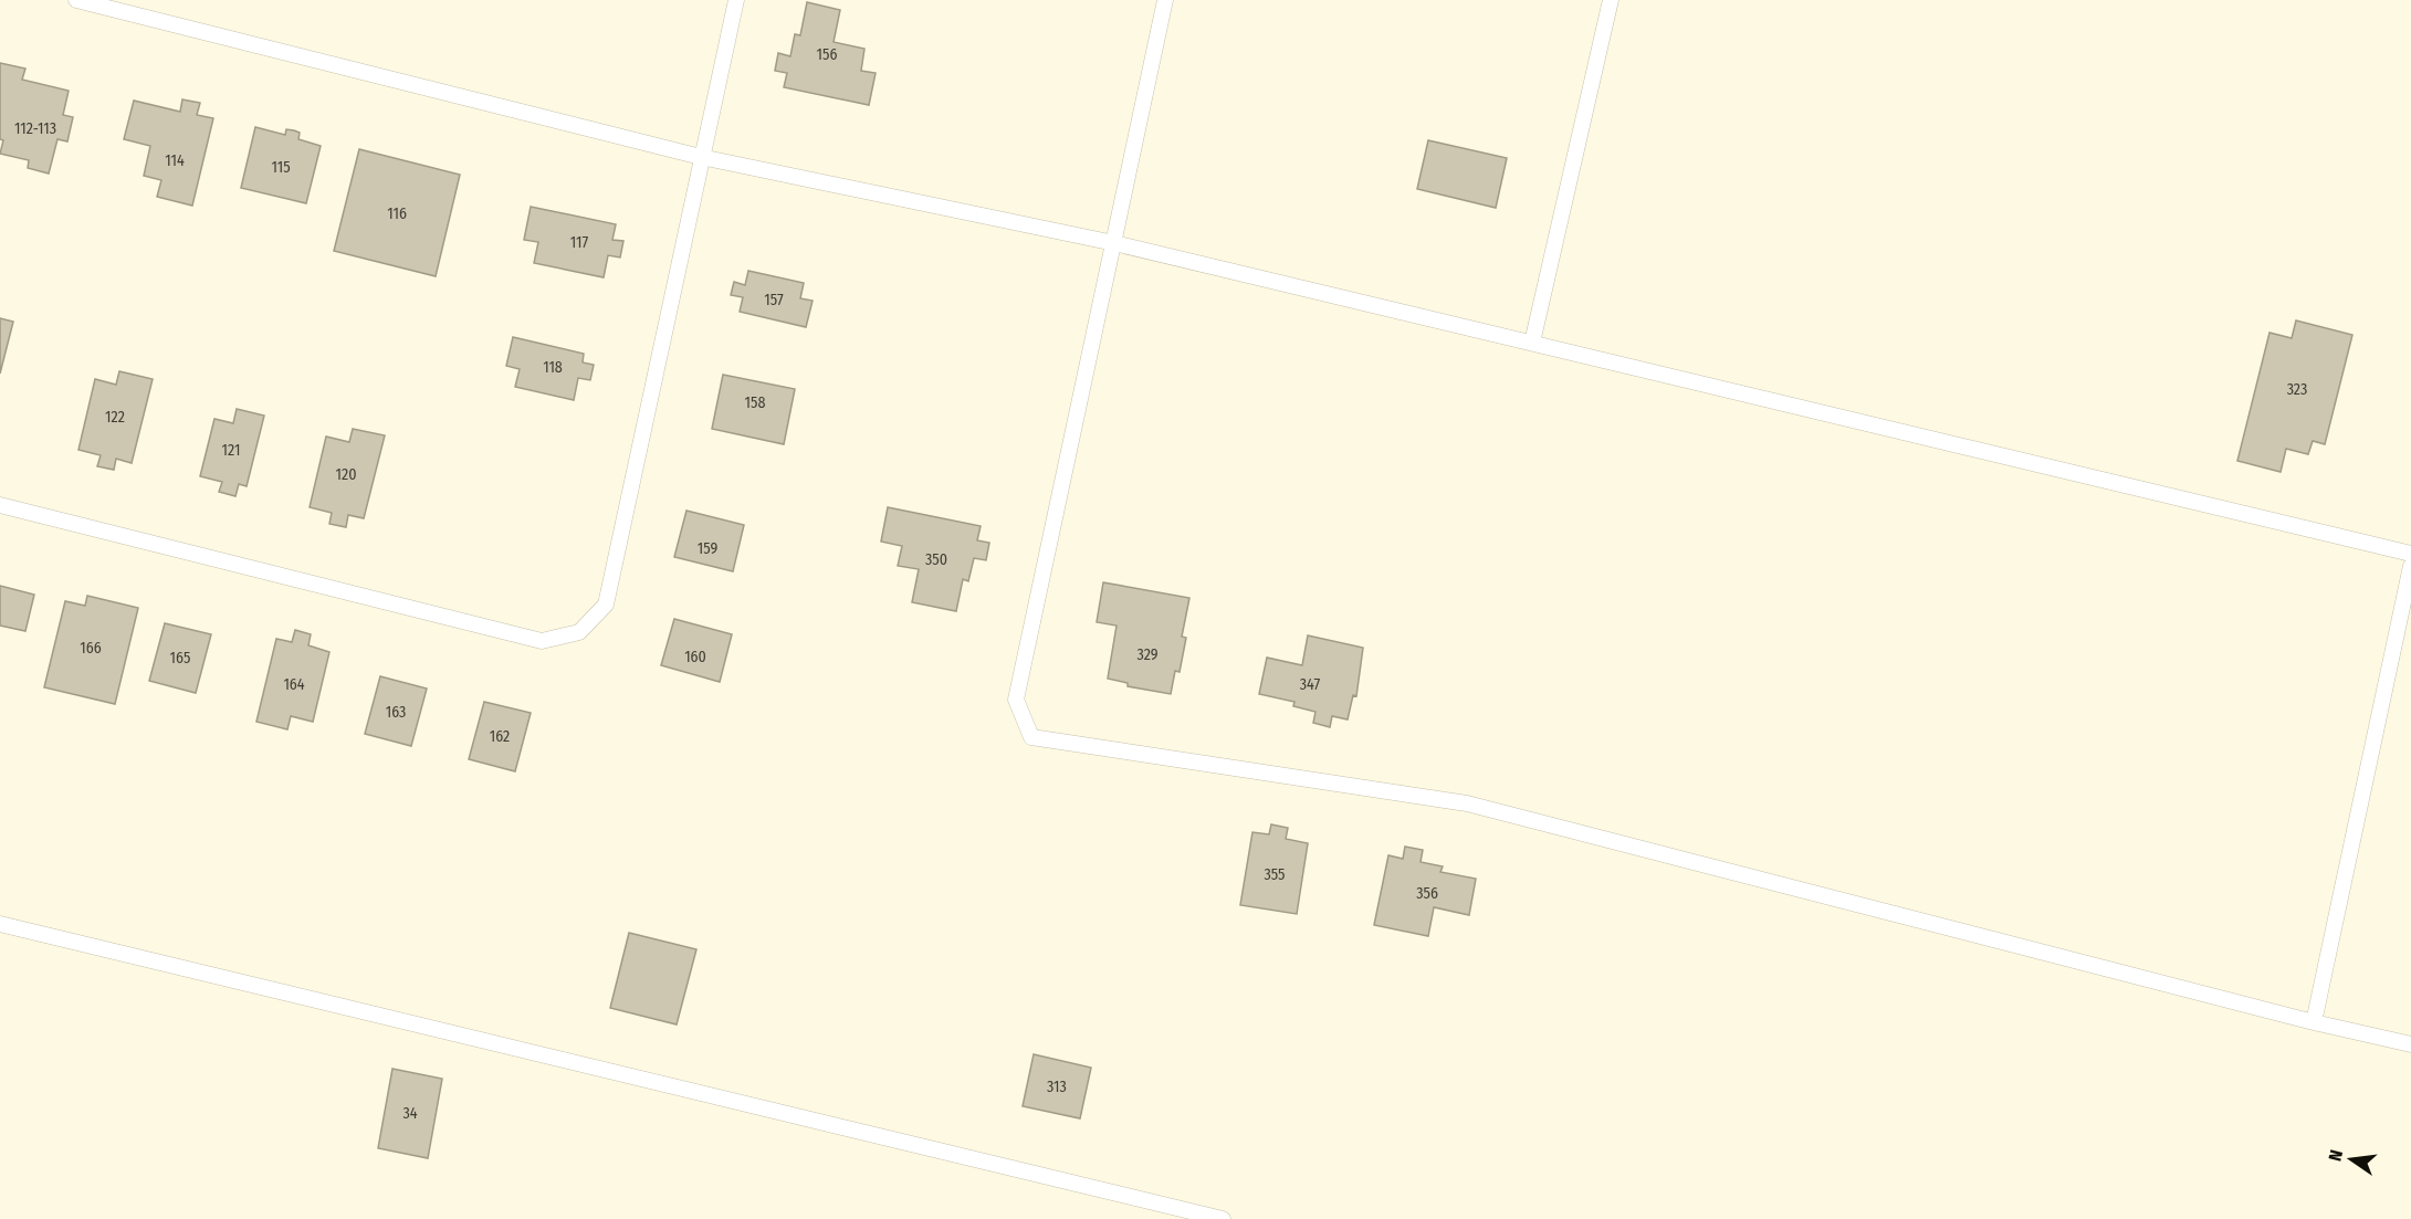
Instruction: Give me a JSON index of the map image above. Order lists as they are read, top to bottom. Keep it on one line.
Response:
{"house_numbers":["156","112-113","114","115","116","117","157","118","323","158","122","121","120","159","350","166","329","160","165","164","347","163","162","355","356","313","34"],"north":"left"}
